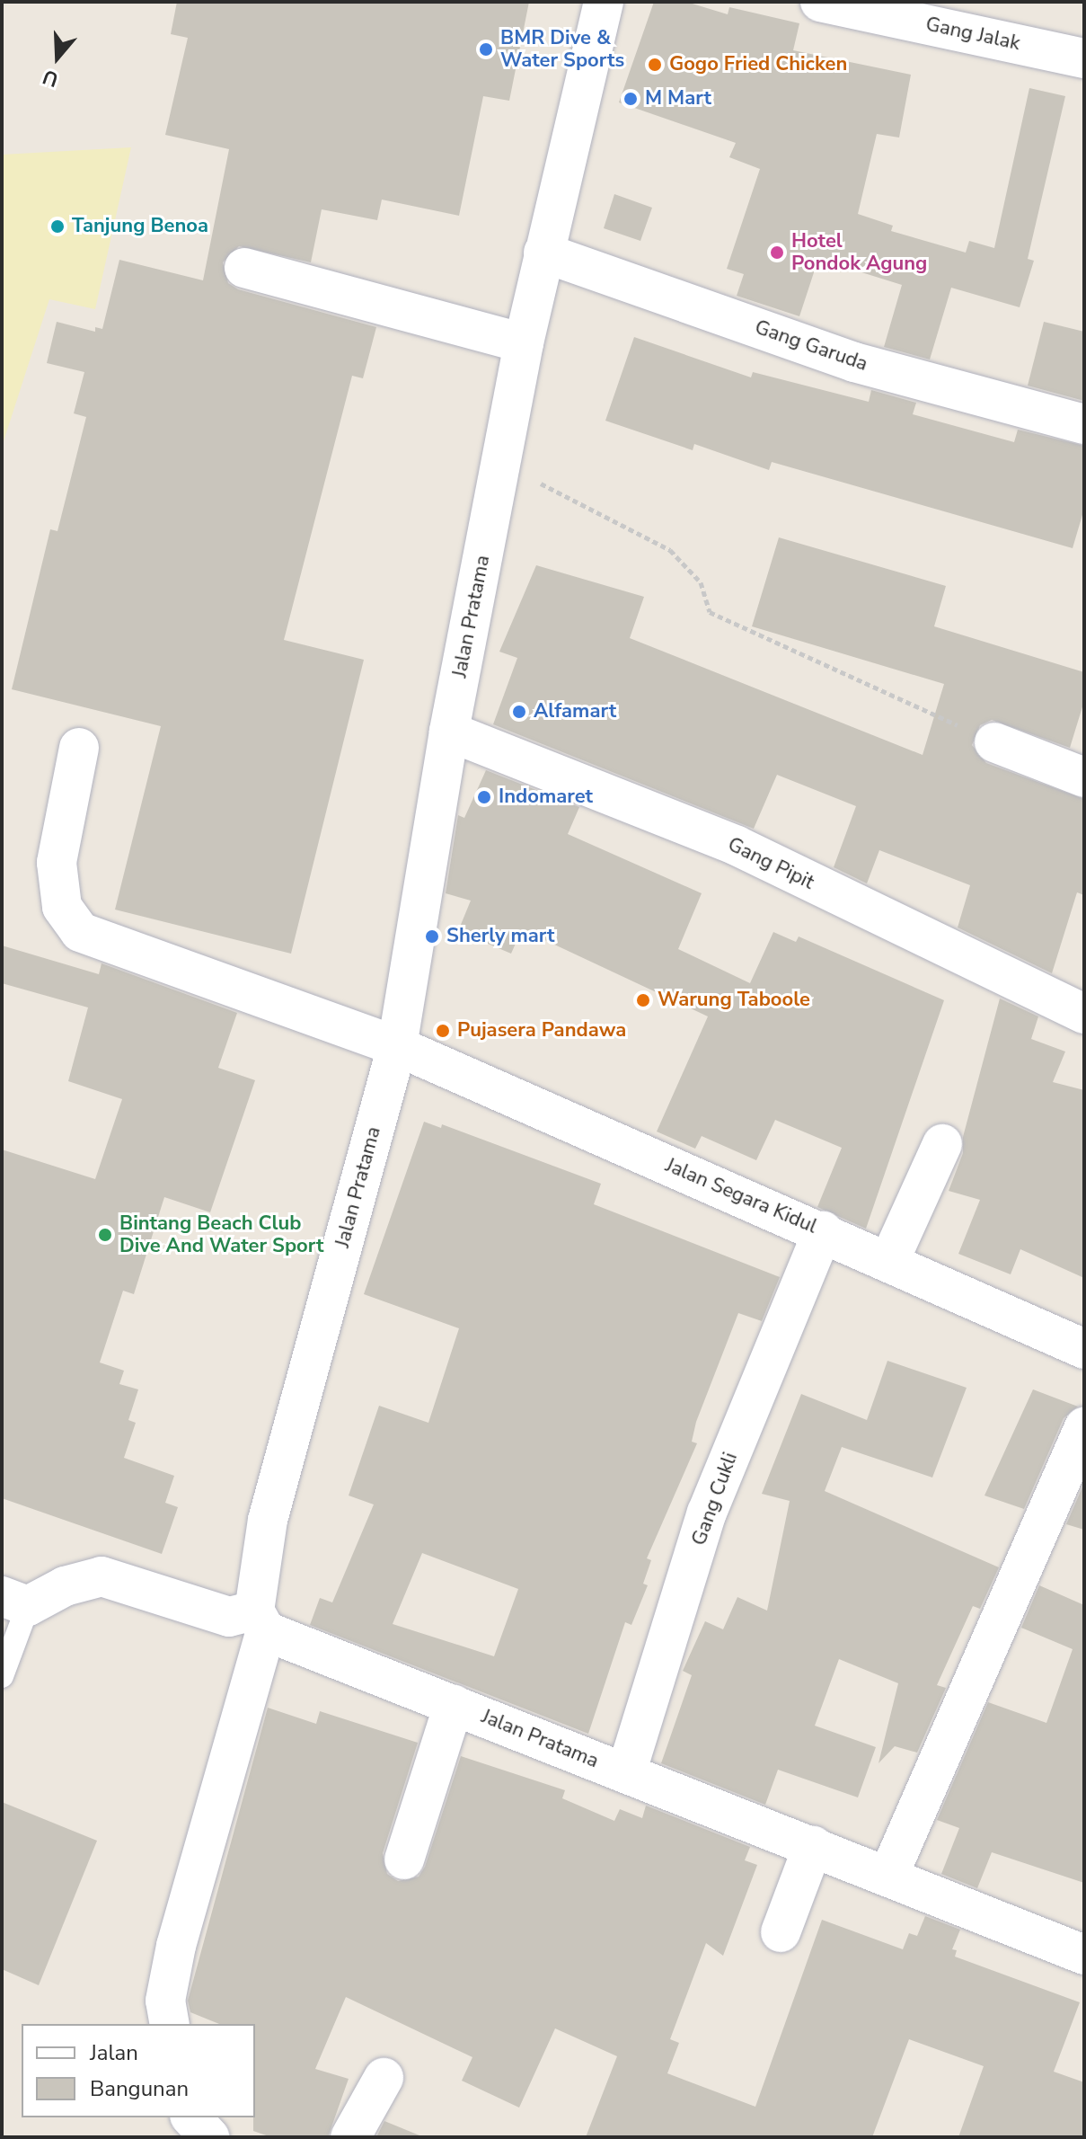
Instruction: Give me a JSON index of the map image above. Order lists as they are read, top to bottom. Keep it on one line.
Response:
{"streets":{"street":["Gang Jalak","Gang Garuda","Jalan Pratama","Gang Pipit","Jalan Segara Kidul","Gang Cukli"]},"crossings":[["Gang Garuda","Jalan Pratama"],["Jalan Pratama","Gang Pipit"],["Jalan Pratama","Jalan Segara Kidul"],["Jalan Pratama","Gang Cukli"],["Jalan Segara Kidul","Gang Cukli"]],"places":["BMR Dive & Water Sports","Gogo Fried Chicken","M Mart","Tanjung Benoa","Hotel Pondok Agung","Alfamart","Indomaret","Sherly mart","Warung Taboole","Pujasera Pandawa","Bintang Beach Club Dive And Water Sport"],"legend":["Jalan","Bangunan"],"north":"bottom"}
